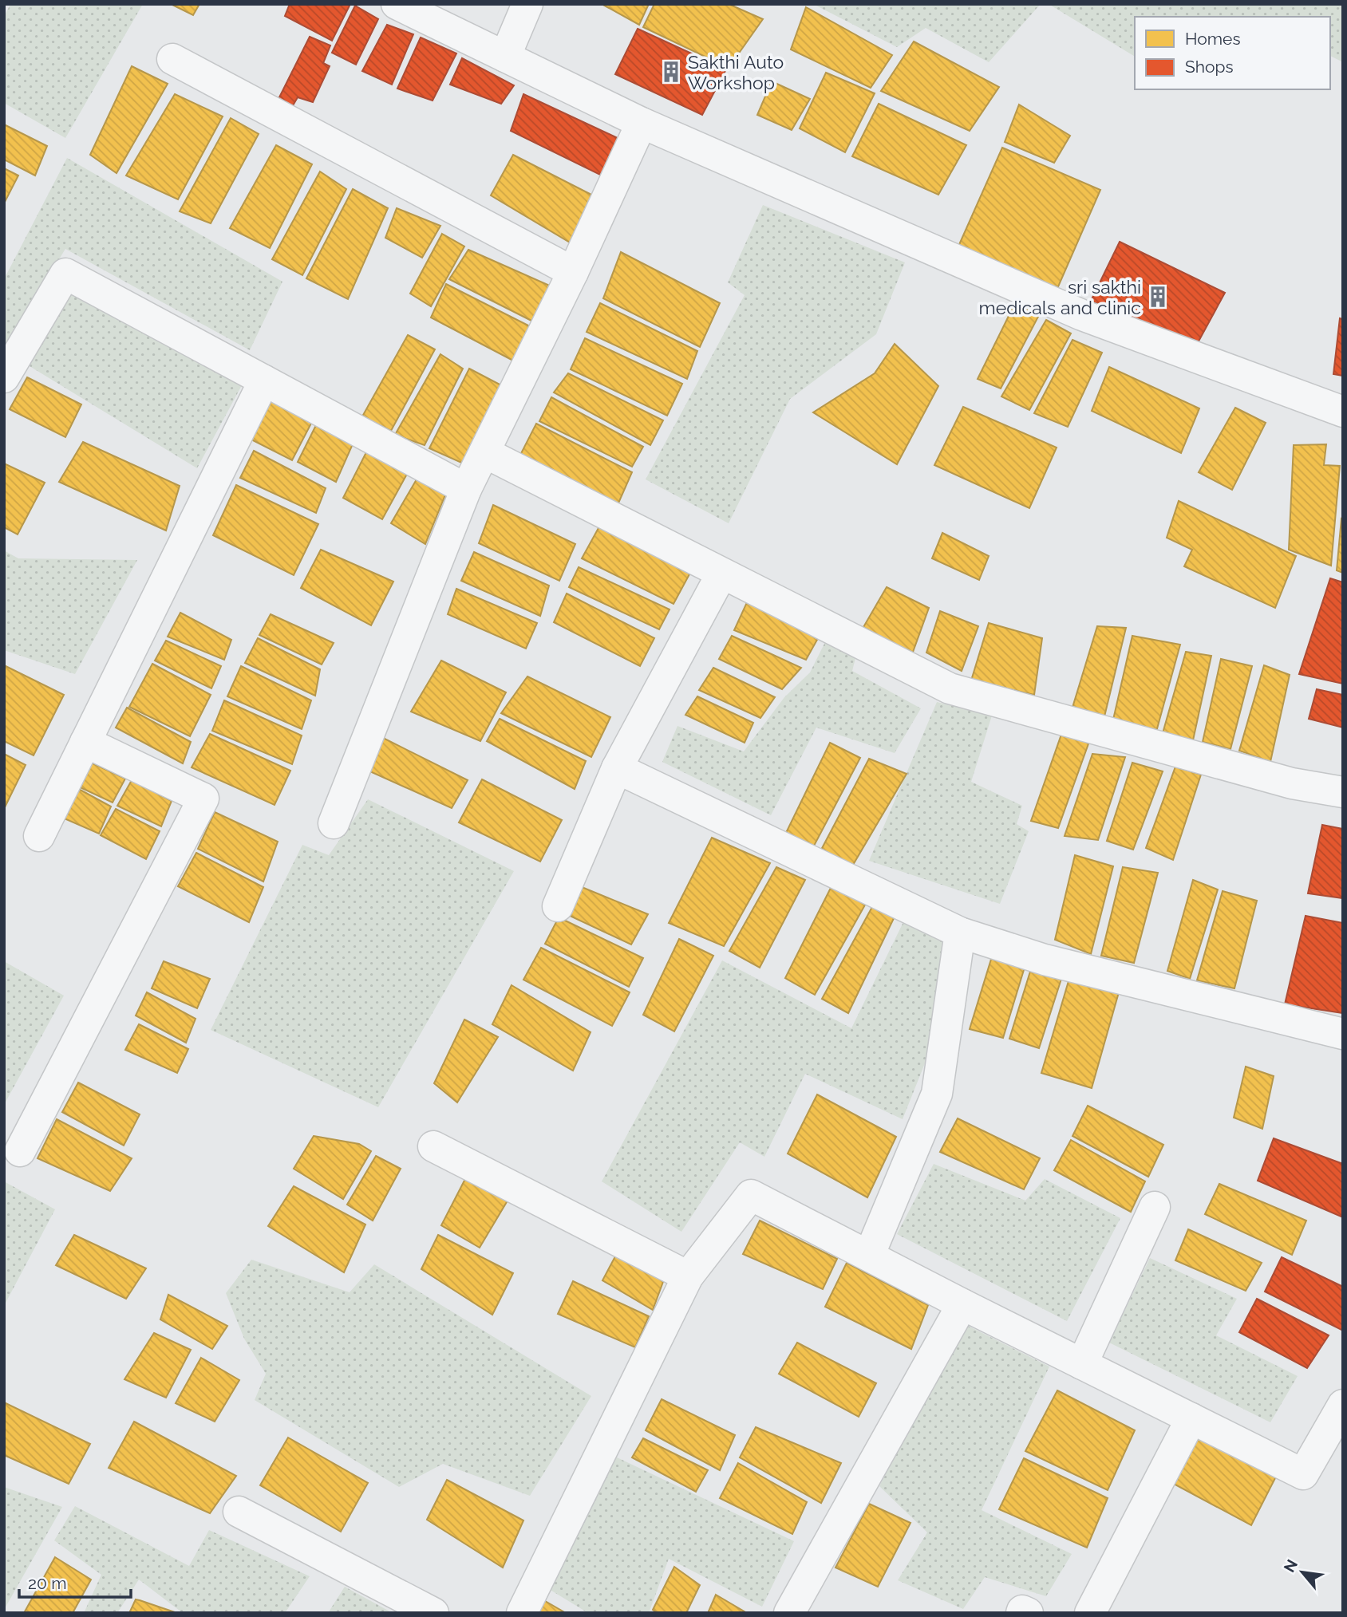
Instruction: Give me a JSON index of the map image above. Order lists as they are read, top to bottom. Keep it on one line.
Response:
{"places":{"building":["Sakthi Auto Workshop","sri sakthi medicals and clinic"]},"legend":["Homes","Shops"],"scale_bar":"20 m","north":"top left"}
